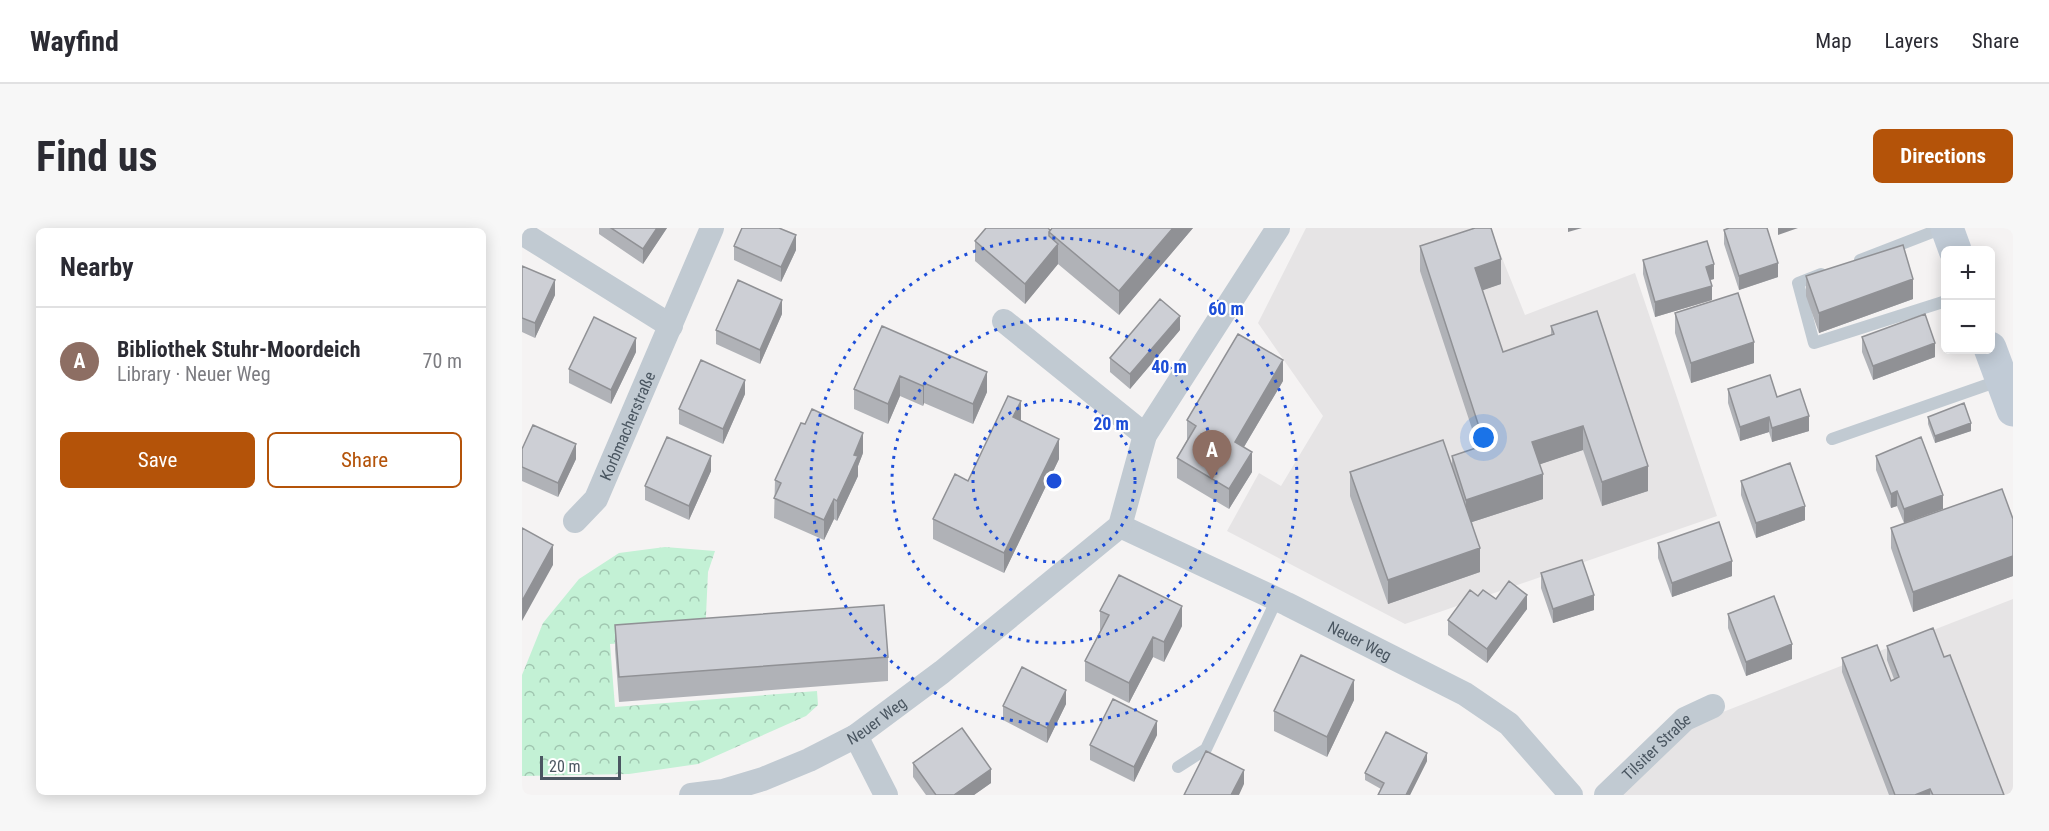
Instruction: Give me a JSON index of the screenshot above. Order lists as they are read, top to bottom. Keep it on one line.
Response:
{"streets":{"street":["Korbmacherstraße","Neuer Weg","Tilsiter Straße"]},"scale_bar":"20 m","page":{"header":"Wayfind","nav":["Map","Layers","Share"],"buttons":["Directions",["Save","Share"]],"title":"Find us","heading":"Nearby","map_buttons":["+","−"],"list":[{"mark":"A","name":"Bibliothek Stuhr-Moordeich","note":"Library · Neuer Weg","value":"70 m"}],"pins":"A","scale":"20 m"},"rings":["60 m","40 m","20 m"]}
